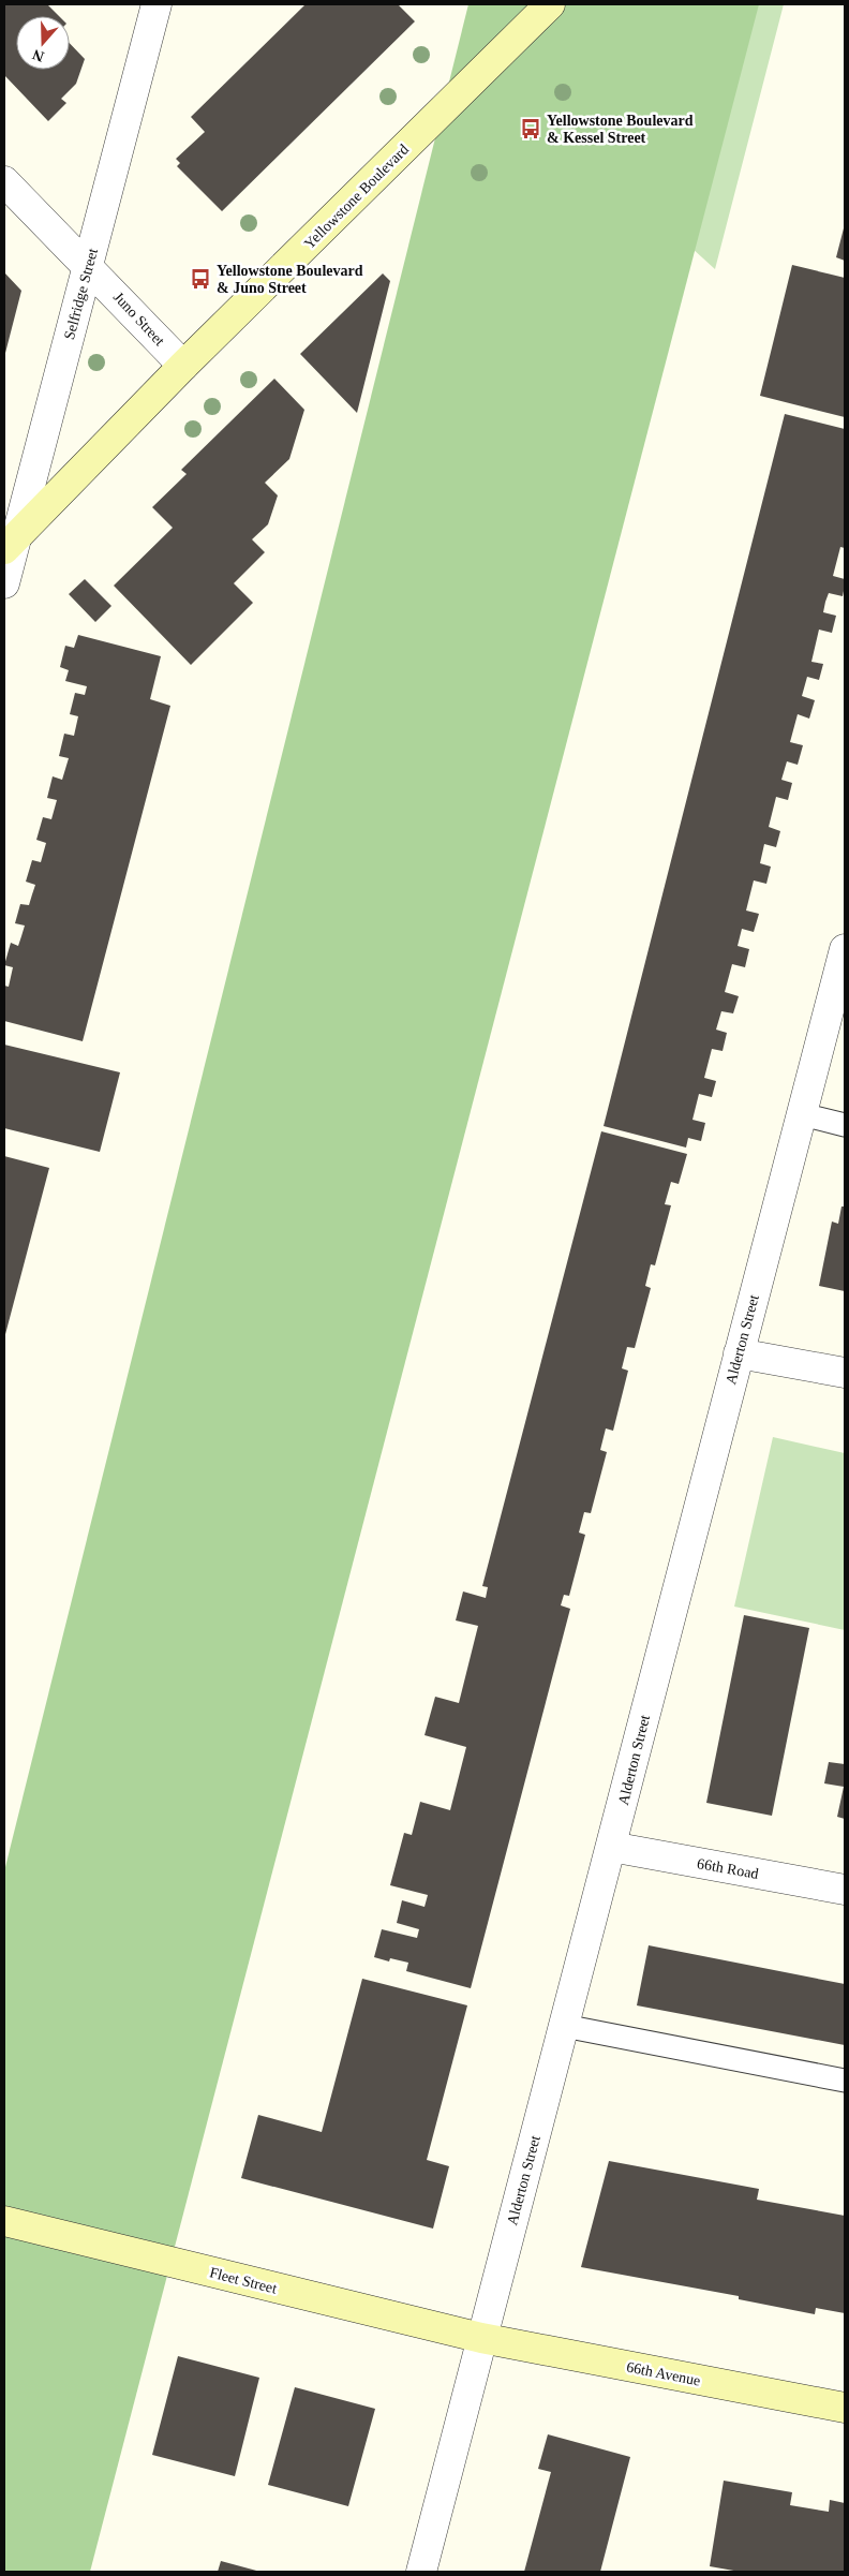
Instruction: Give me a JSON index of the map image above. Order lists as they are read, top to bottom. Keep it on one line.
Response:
{"streets":{"street":["Yellowstone Boulevard","Selfridge Street","Juno Street","Alderton Street","66th Road","Fleet Street","66th Avenue"]},"crossings":[["Yellowstone Boulevard","Selfridge Street"],["Yellowstone Boulevard","Juno Street"],["Selfridge Street","Juno Street"],["Alderton Street","66th Road"],["Alderton Street","Fleet Street"],["Alderton Street","66th Avenue"],["Fleet Street","66th Avenue"]],"places":{"bus stop":["Yellowstone Boulevard & Kessel Street","Yellowstone Boulevard & Juno Street"]},"north":"bottom"}
